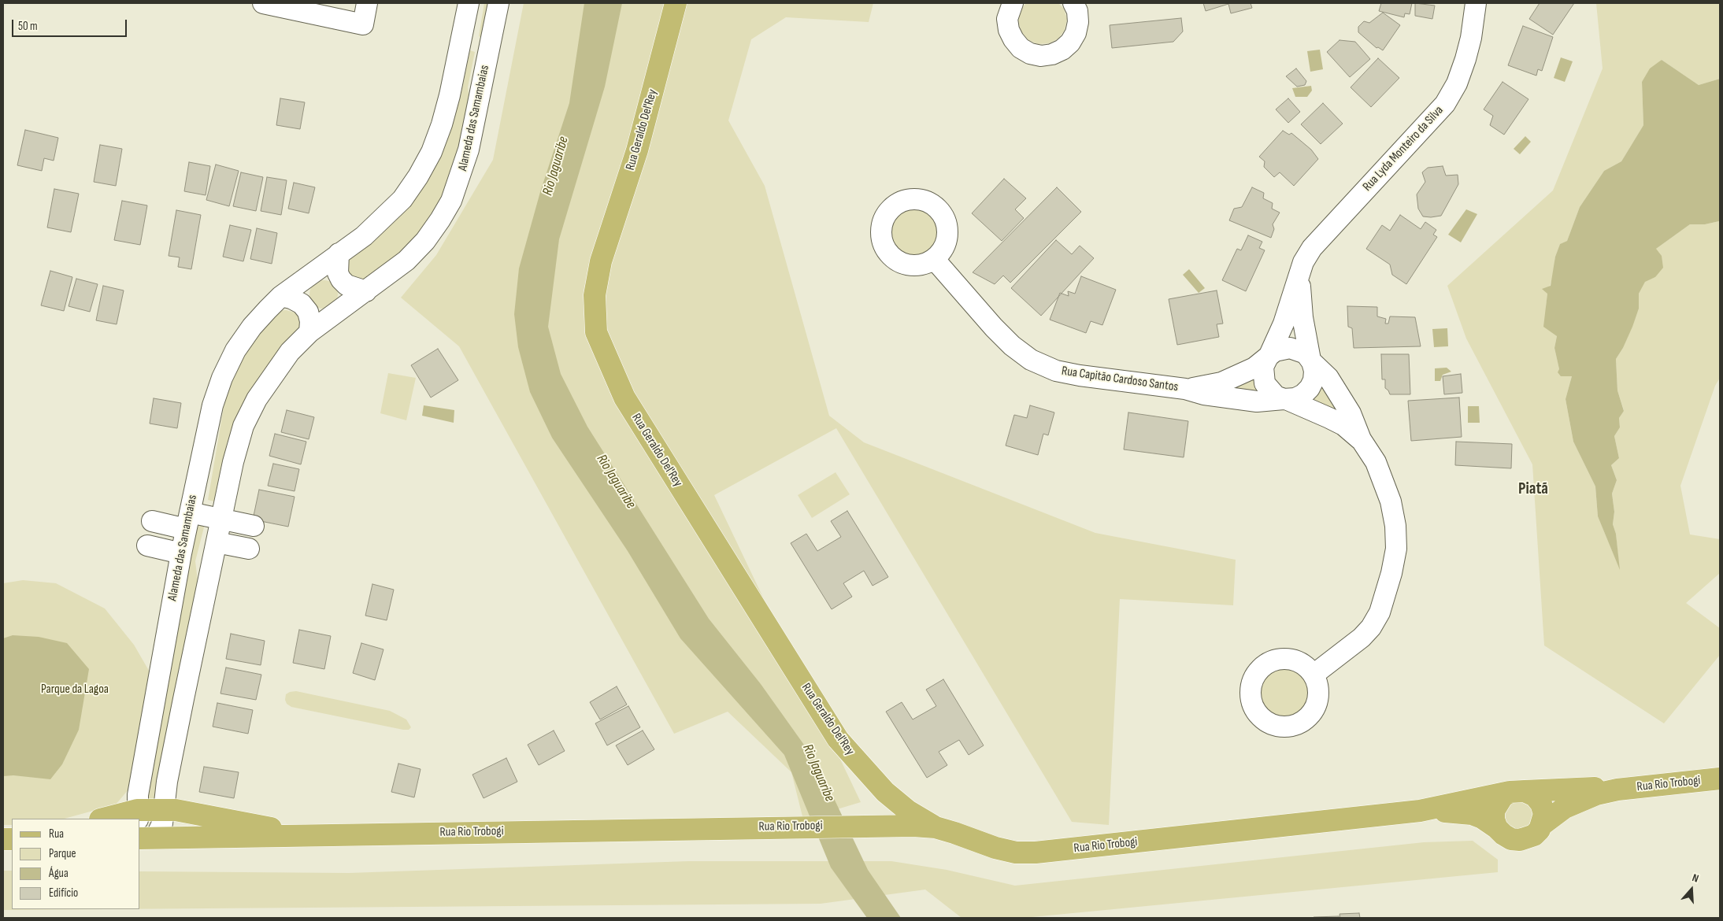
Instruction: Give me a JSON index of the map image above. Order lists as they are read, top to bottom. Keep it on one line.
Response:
{"streets":{"main road":["Rua Geraldo Del'Rey","Rua Rio Trobogi"],"street":["Alameda das Samambaias","Rua Lyda Monteiro da Silva","Rua Capitão Cardoso Santos"]},"crossings":[["Alameda das Samambaias","Rua Rio Trobogi"],["Rua Geraldo Del'Rey","Rua Rio Trobogi"],["Rua Lyda Monteiro da Silva","Rua Capitão Cardoso Santos"]],"districts":["Piatã"],"water":["Rio Jaguaribe"],"parks":["Parque da Lagoa"],"legend":["Rua","Parque","Água","Edifício"],"scale_bar":"50 m","north":"top"}
